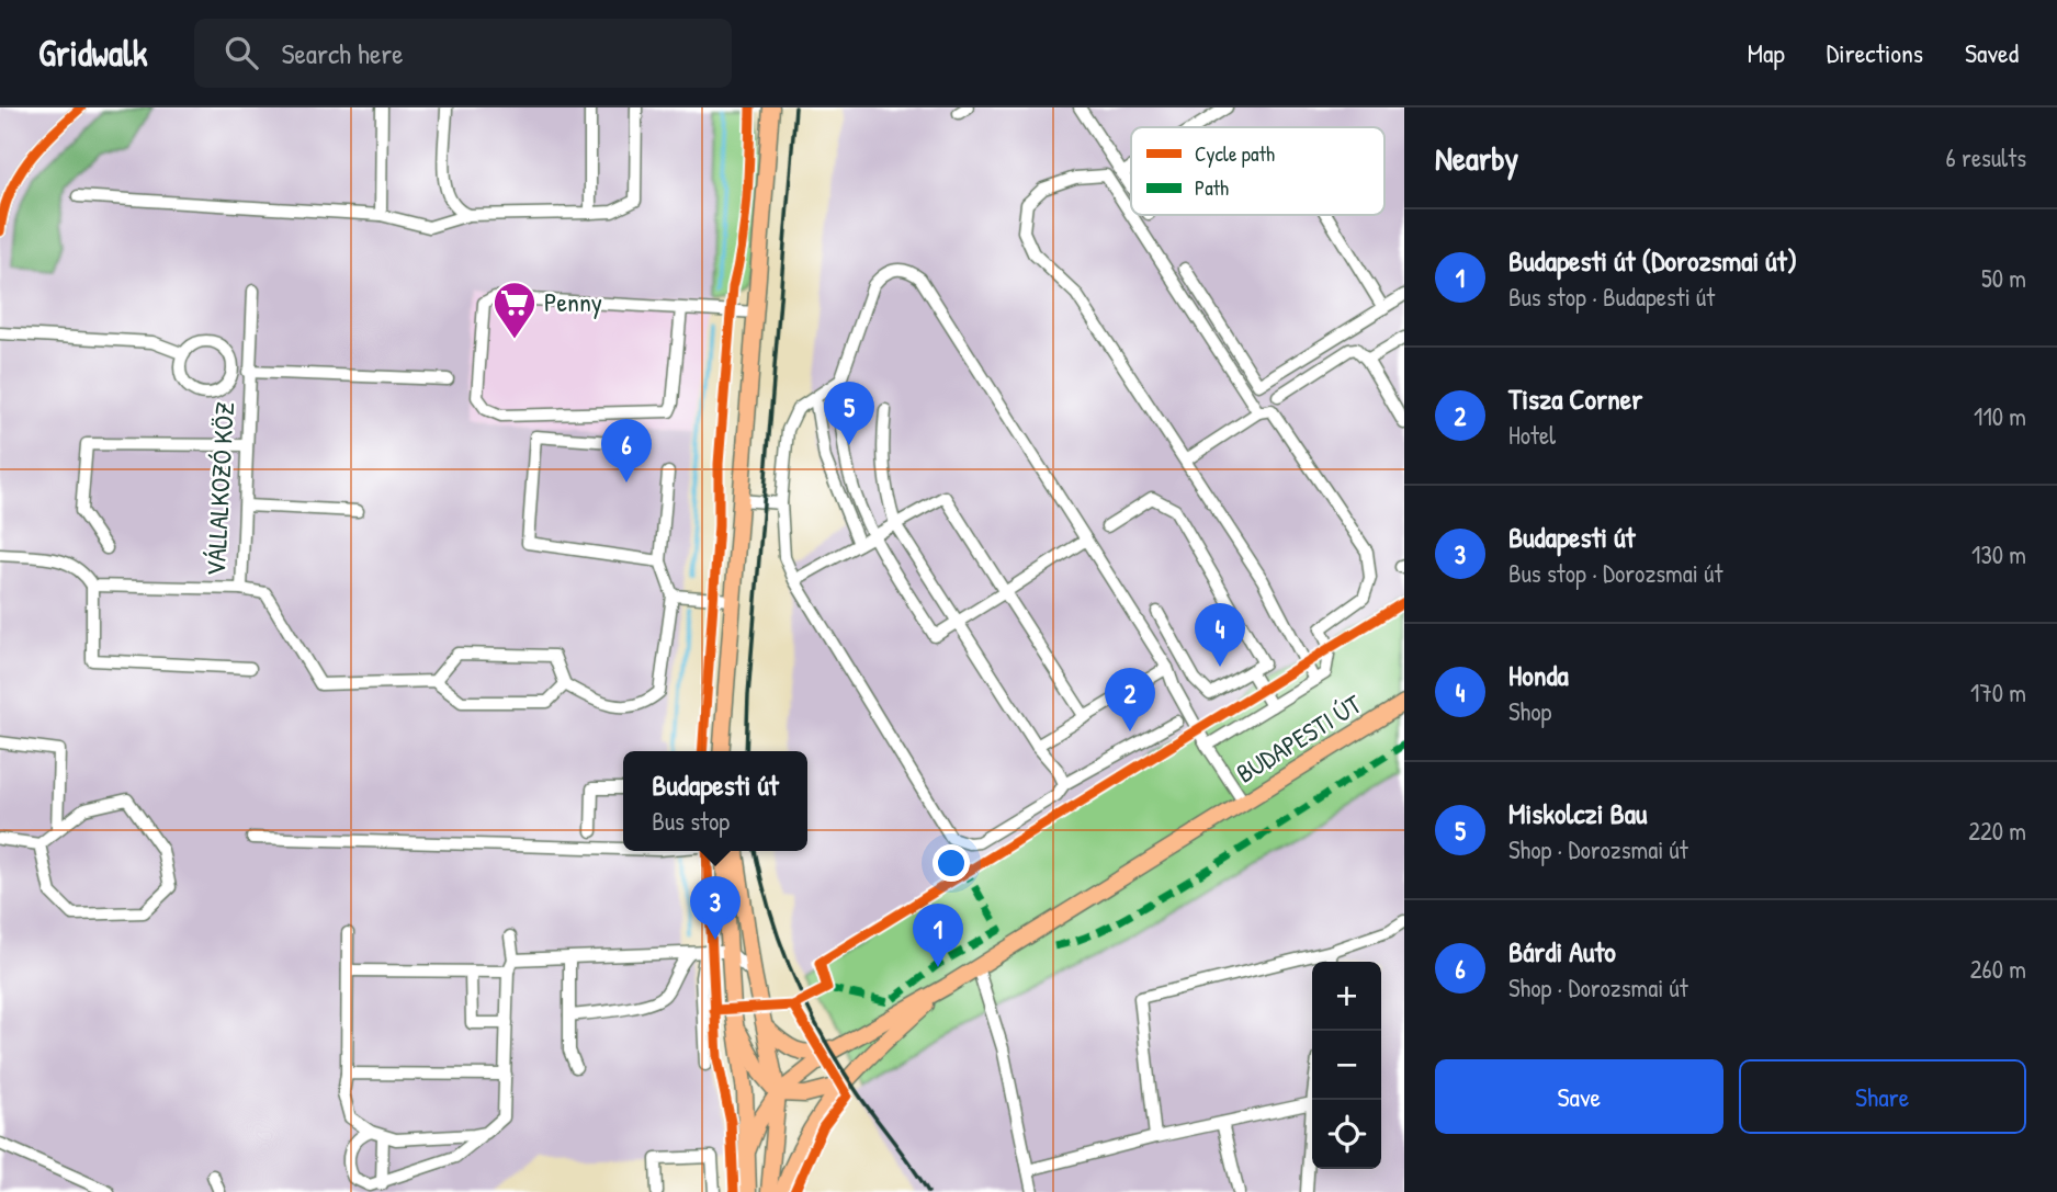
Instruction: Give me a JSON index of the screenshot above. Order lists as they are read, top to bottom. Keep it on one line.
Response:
{"streets":{"main road":["BUDAPESTI ÚT"],"street":["VÁLLALKOZÓ KÖZ"]},"places":{"supermarket":["Penny"]},"legend":["Cycle path","Path"],"page":{"header":"Gridwalk","search":"Search here","nav":["Map","Directions","Saved"],"heading":["Nearby","6 results"],"list":[{"mark":"1","name":"Budapesti út (Dorozsmai út)","note":"Bus stop · Budapesti út","value":"50 m"},{"mark":"2","name":"Tisza Corner","note":"Hotel","value":"110 m"},{"mark":"3","name":"Budapesti út","note":"Bus stop · Dorozsmai út","value":"130 m"},{"mark":"4","name":"Honda","note":"Shop","value":"170 m"},{"mark":"5","name":"Miskolczi Bau","note":"Shop · Dorozsmai út","value":"220 m"},{"mark":"6","name":"Bárdi Auto","note":"Shop · Dorozsmai út","value":"260 m"}],"pins":["5","6","4","2","3","1"],"popup":["Budapesti út","Bus stop"],"map_buttons":["+","−"],"buttons":["Save","Share"]}}
